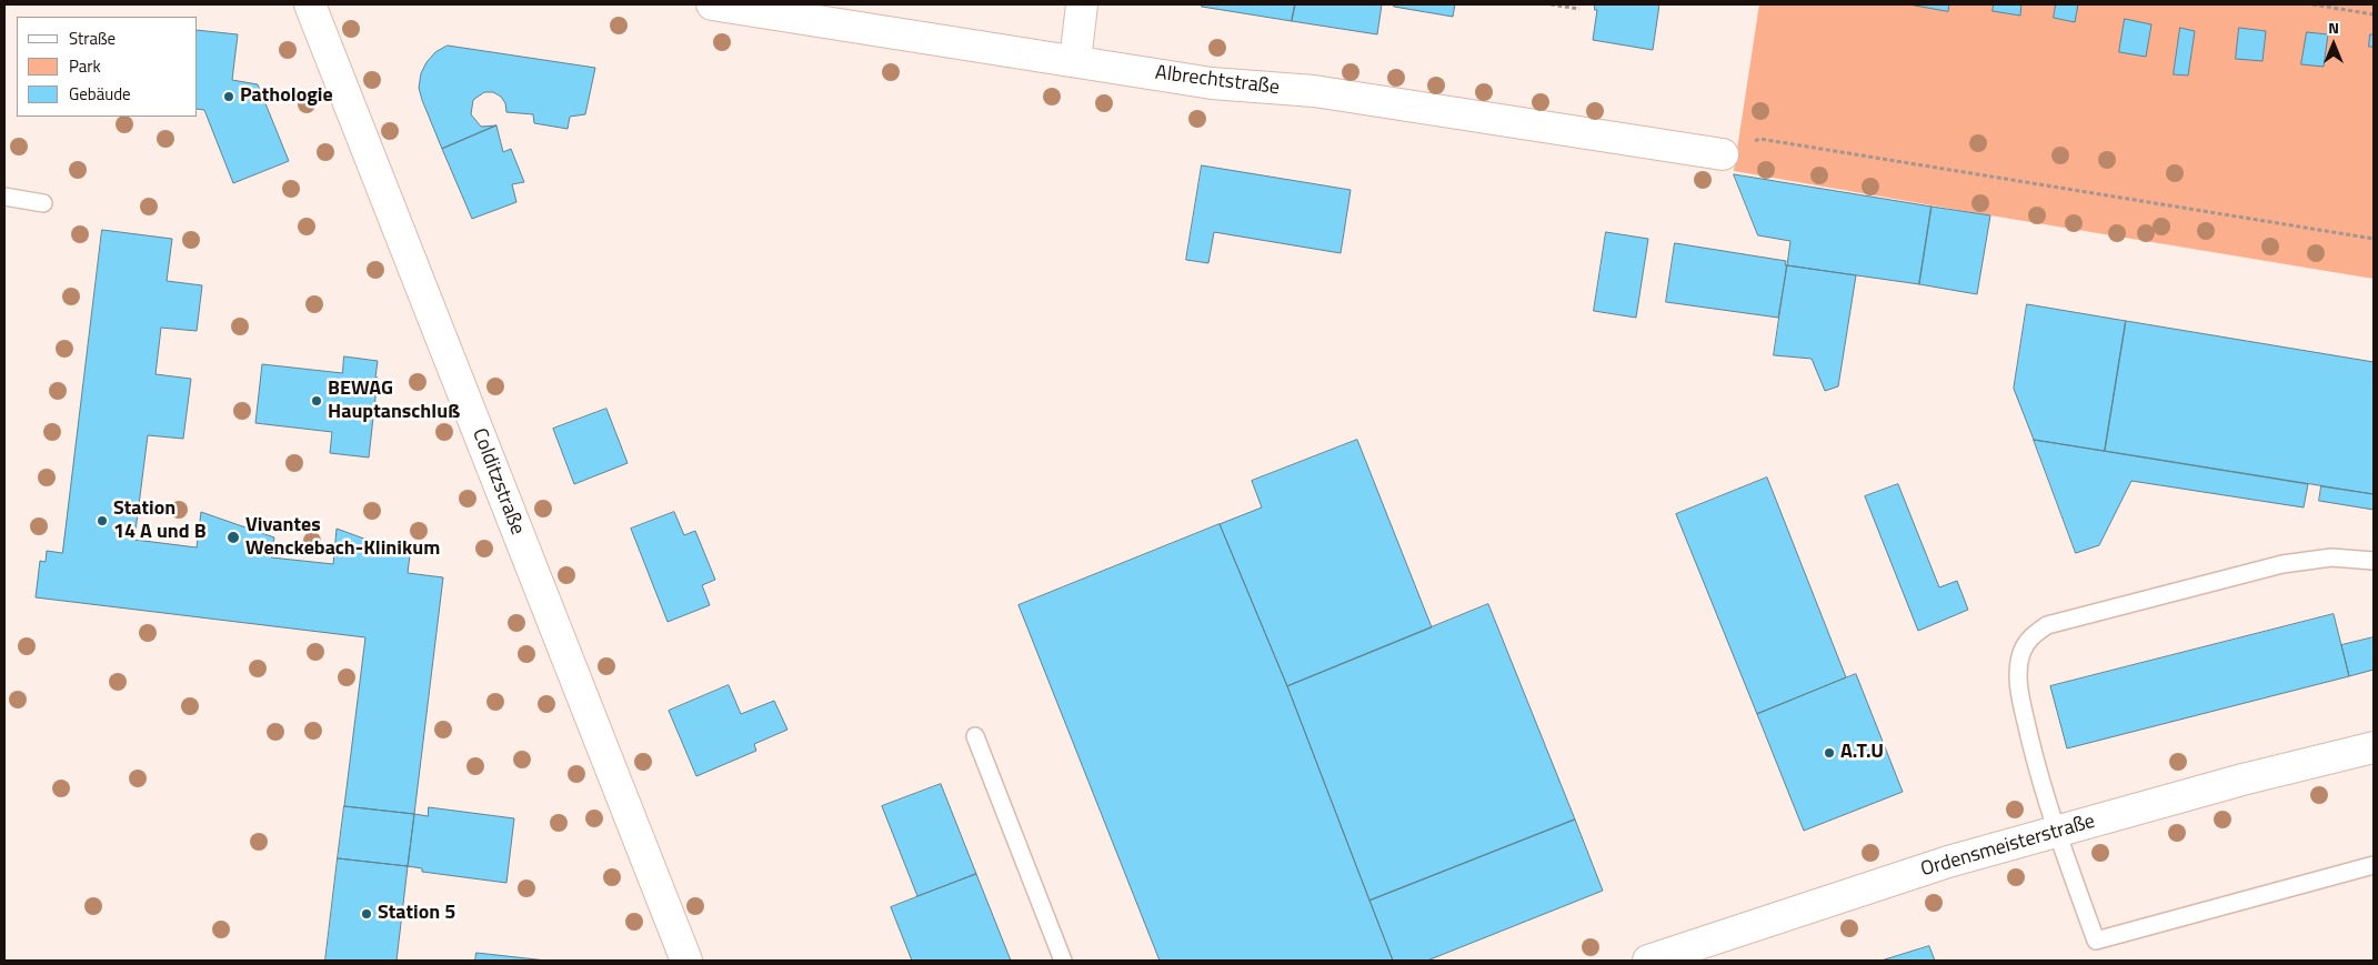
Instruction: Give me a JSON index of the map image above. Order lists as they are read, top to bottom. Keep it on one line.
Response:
{"streets":{"street":["Albrechtstraße","Colditzstraße","Ordensmeisterstraße"]},"places":["Pathologie","BEWAG Hauptanschluß","Station 14 A und B","Vivantes Wenckebach-Klinikum","A.T.U","Station 5"],"legend":["Straße","Park","Gebäude"],"north":"top"}
